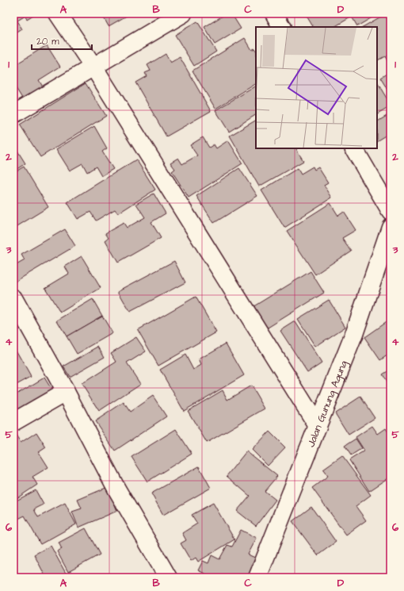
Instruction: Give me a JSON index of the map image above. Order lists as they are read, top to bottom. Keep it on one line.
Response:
{"streets":{"street":["Jalan Gunung Agung"]},"scale_bar":"20 m","grid":{"columns":["A","B","C","D"],"rows":["1","2","3","4","5","6"]}}
